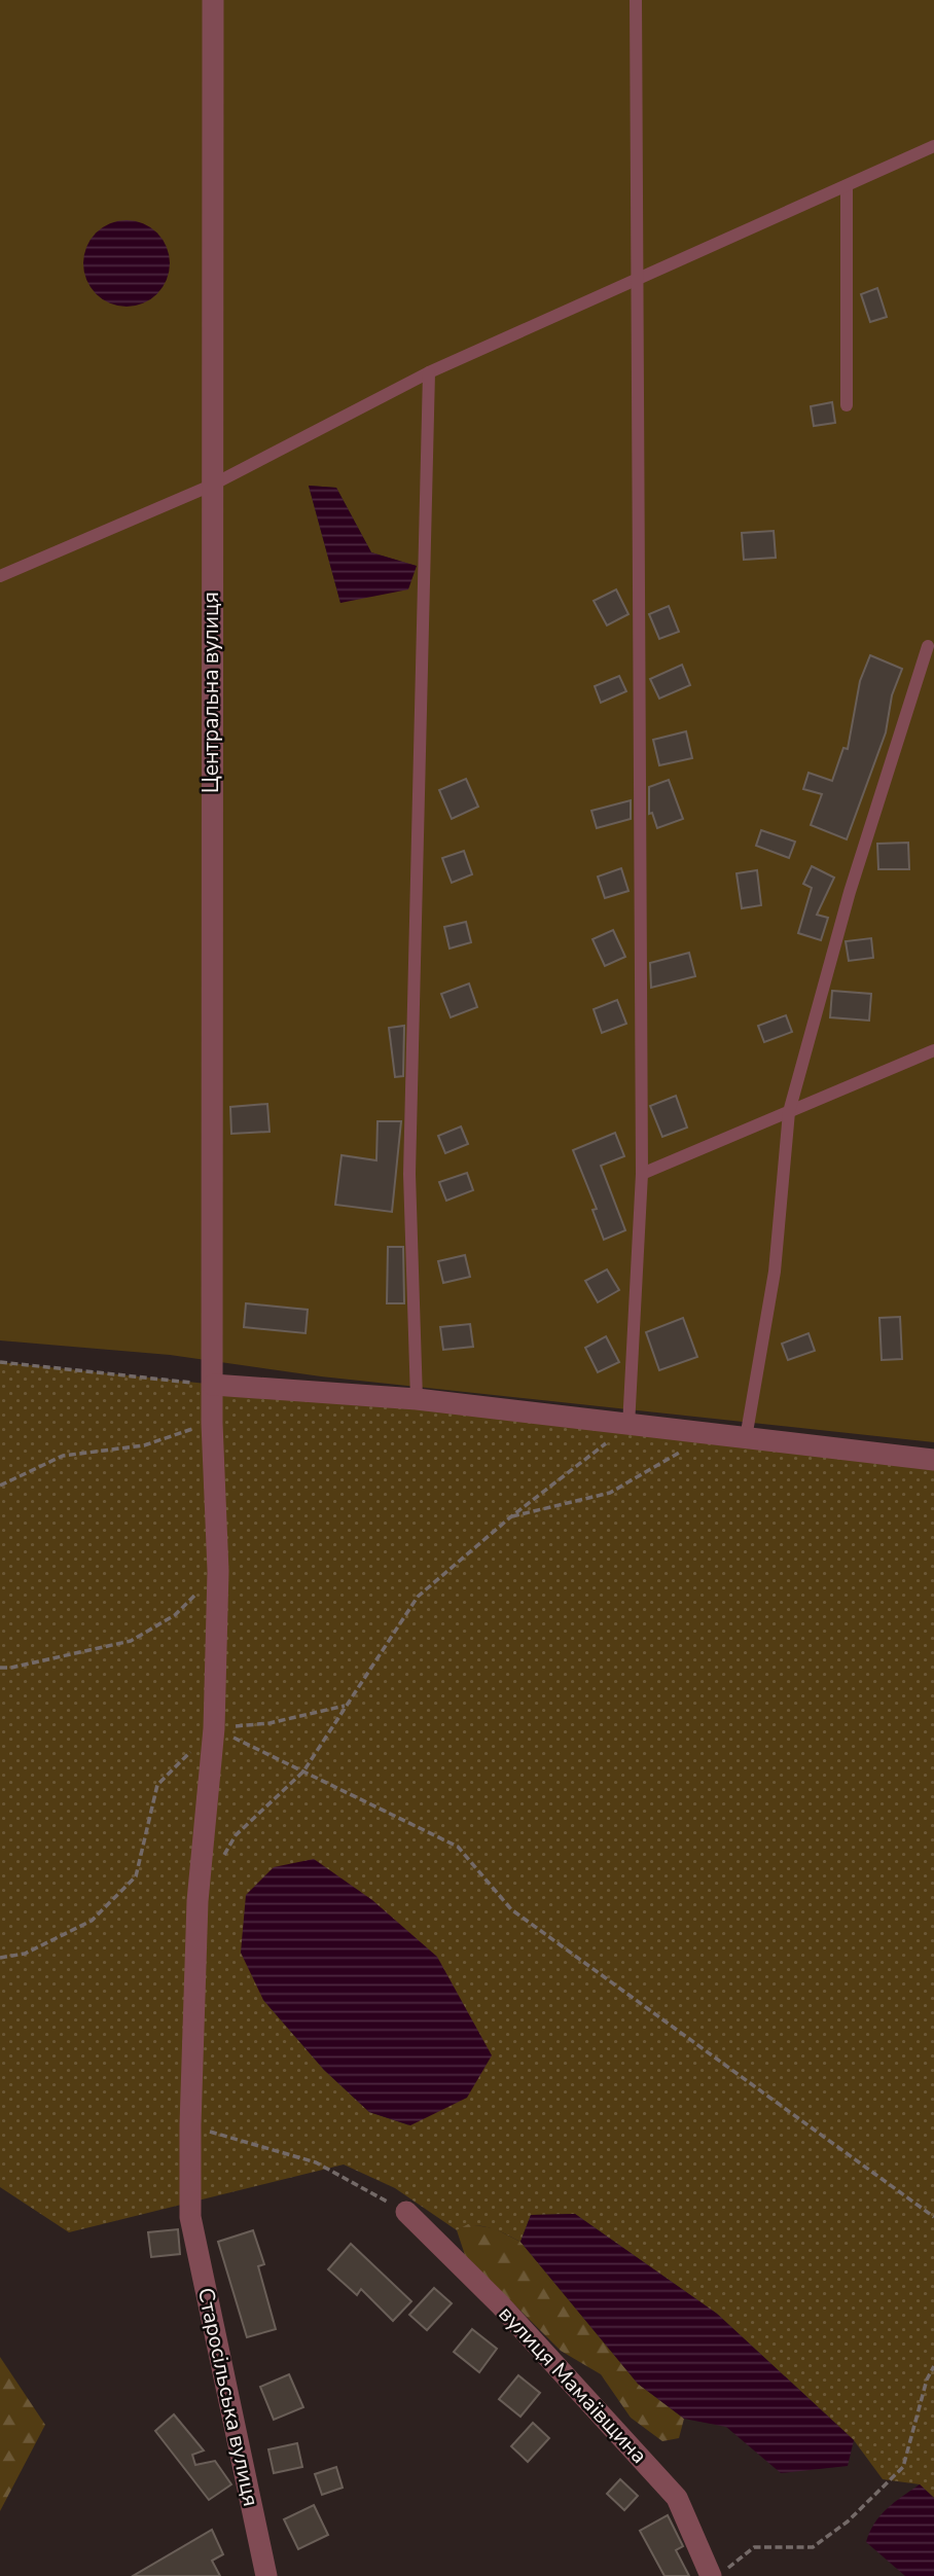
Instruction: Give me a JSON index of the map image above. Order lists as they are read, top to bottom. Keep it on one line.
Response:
{"streets":{"street":["Центральна вулиця","вулиця Мамаївщина","Старосільська вулиця"]},"crossings":[["Центральна вулиця","Старосільська вулиця"]]}
